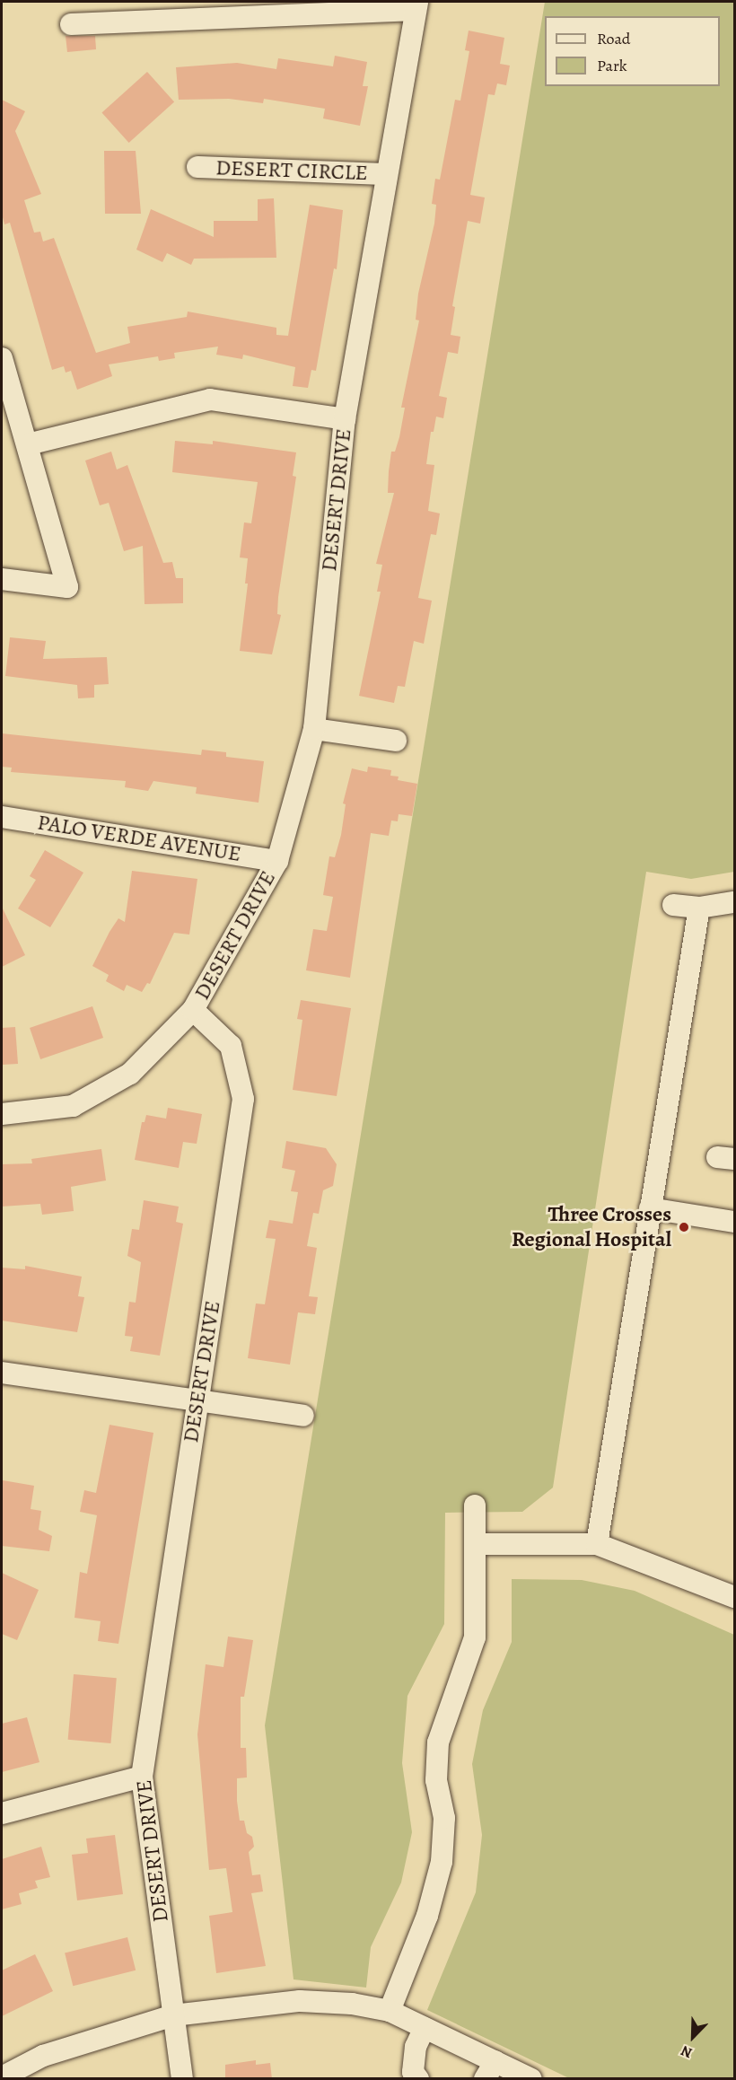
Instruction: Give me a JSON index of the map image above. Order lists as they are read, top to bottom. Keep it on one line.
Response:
{"streets":{"street":["DESERT CIRCLE","DESERT DRIVE","PALO VERDE AVENUE"]},"crossings":[["DESERT CIRCLE","DESERT DRIVE"],["DESERT DRIVE","PALO VERDE AVENUE"]],"places":["Three Crosses Regional Hospital"],"legend":["Road","Park"],"north":"bottom left"}
